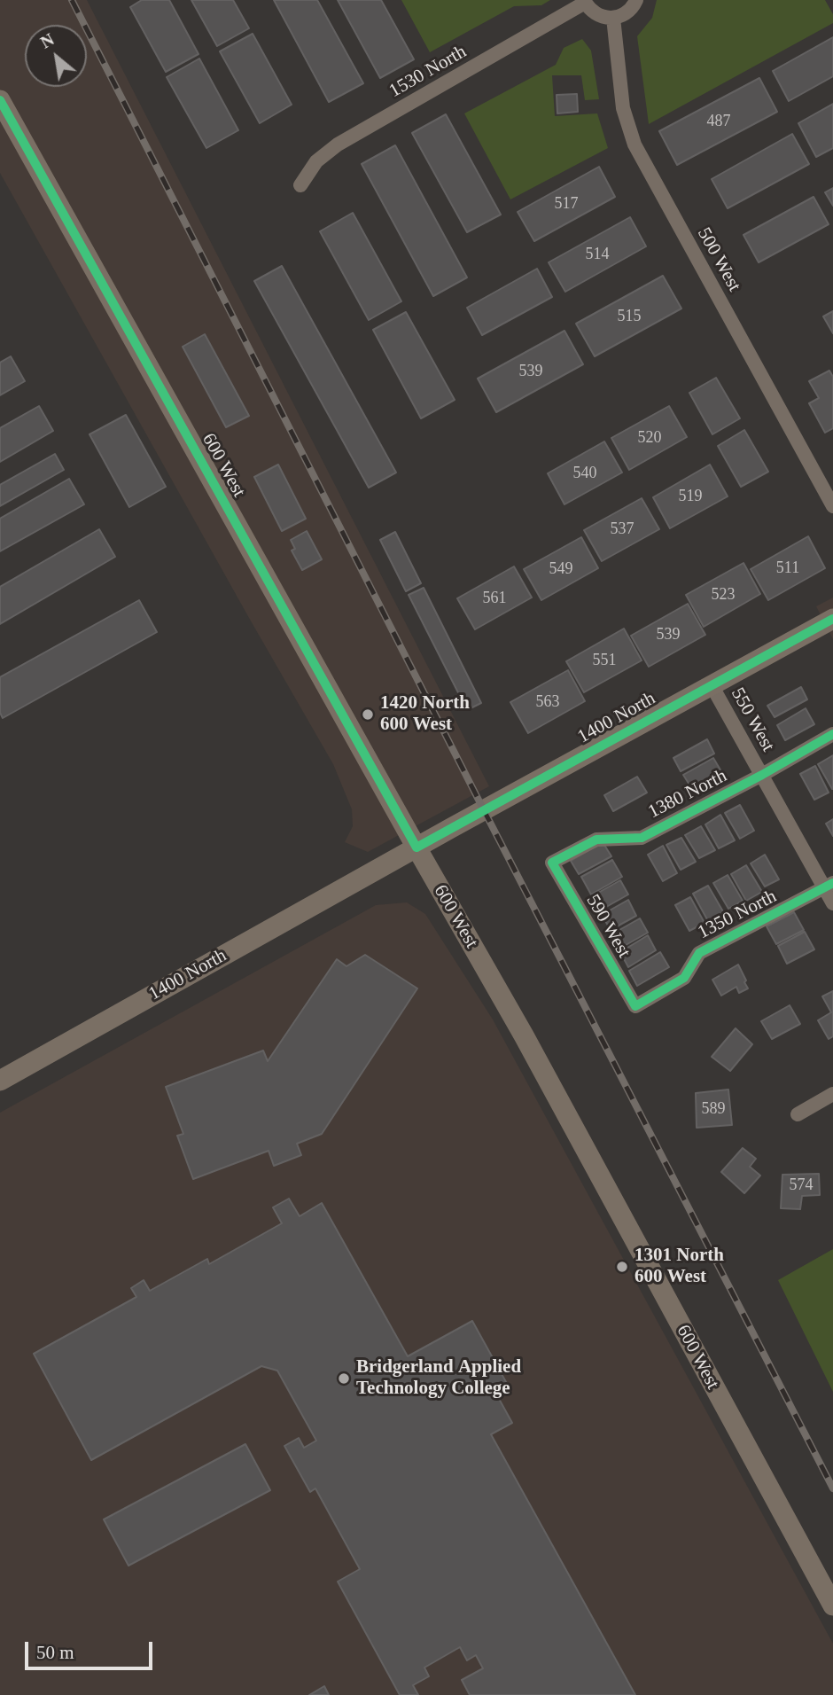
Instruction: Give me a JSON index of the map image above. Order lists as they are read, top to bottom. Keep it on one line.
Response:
{"streets":{"main road":["600 West","1400 North"],"street":["1530 North","500 West","550 West","1380 North","1350 North","590 West"]},"crossings":[["600 West","1400 North"],["1400 North","550 West"],["550 West","1380 North"],["550 West","1350 North"],["1380 North","590 West"],["1350 North","590 West"]],"places":["1420 North 600 West","1301 North 600 West","Bridgerland Applied Technology College"],"house_numbers":["487","517","514","515","539","520","540","519","537","511","549","523","561","539","551","563","589","574"],"scale_bar":"50 m","north":"top left"}
